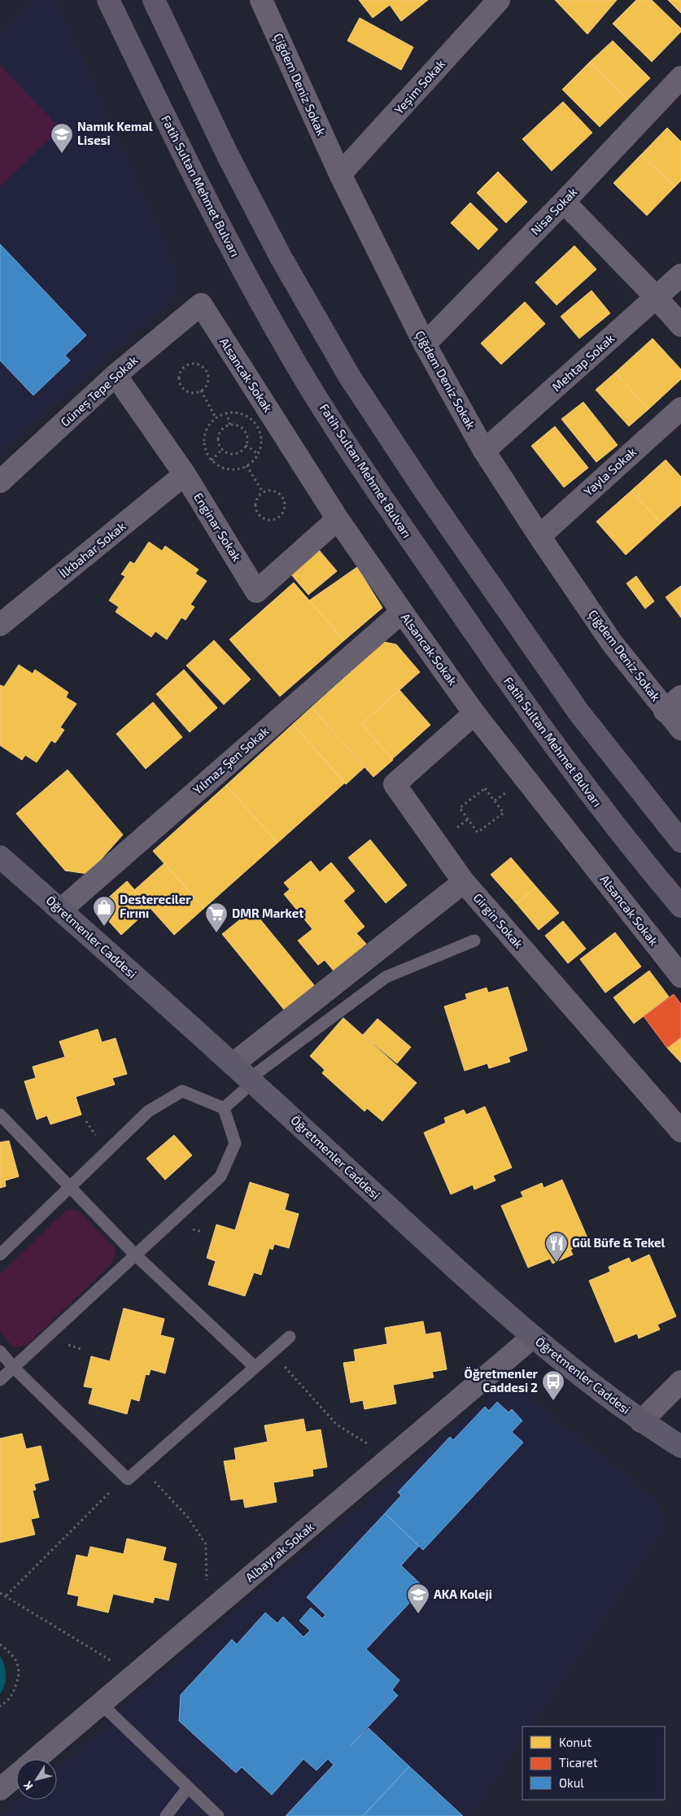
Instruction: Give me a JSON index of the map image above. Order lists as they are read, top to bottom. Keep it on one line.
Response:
{"streets":{"main road":["Fatih Sultan Mehmet Bulvarı","Öğretmenler Caddesi"],"street":["Çiğdem Deniz Sokak","Yeşim Sokak","Nisa Sokak","Mehtap Sokak","Alsancak Sokak","Güneş Tepe Sokak","Yayla Sokak","Enginar Sokak","İlkbahar Sokak","Yılmaz Şen Sokak","Girgin Sokak","Albayrak Sokak"]},"crossings":[["Çiğdem Deniz Sokak","Yeşim Sokak"],["Çiğdem Deniz Sokak","Nisa Sokak"],["Çiğdem Deniz Sokak","Mehtap Sokak"],["Çiğdem Deniz Sokak","Yayla Sokak"],["Alsancak Sokak","Güneş Tepe Sokak"],["Alsancak Sokak","Enginar Sokak"],["Alsancak Sokak","Yılmaz Şen Sokak"],["Alsancak Sokak","Girgin Sokak"],["Güneş Tepe Sokak","Enginar Sokak"],["Enginar Sokak","İlkbahar Sokak"],["Yılmaz Şen Sokak","Öğretmenler Caddesi"],["Öğretmenler Caddesi","Albayrak Sokak"]],"places":{"school or university":["Namık Kemal Lisesi","AKA Koleji"],"shop":["Destereciler Fırını"],"supermarket":["DMR Market"],"restaurant":["Gül Büfe & Tekel"],"bus stop":["Öğretmenler Caddesi 2"]},"legend":["Konut","Ticaret","Okul"],"north":"bottom left"}
